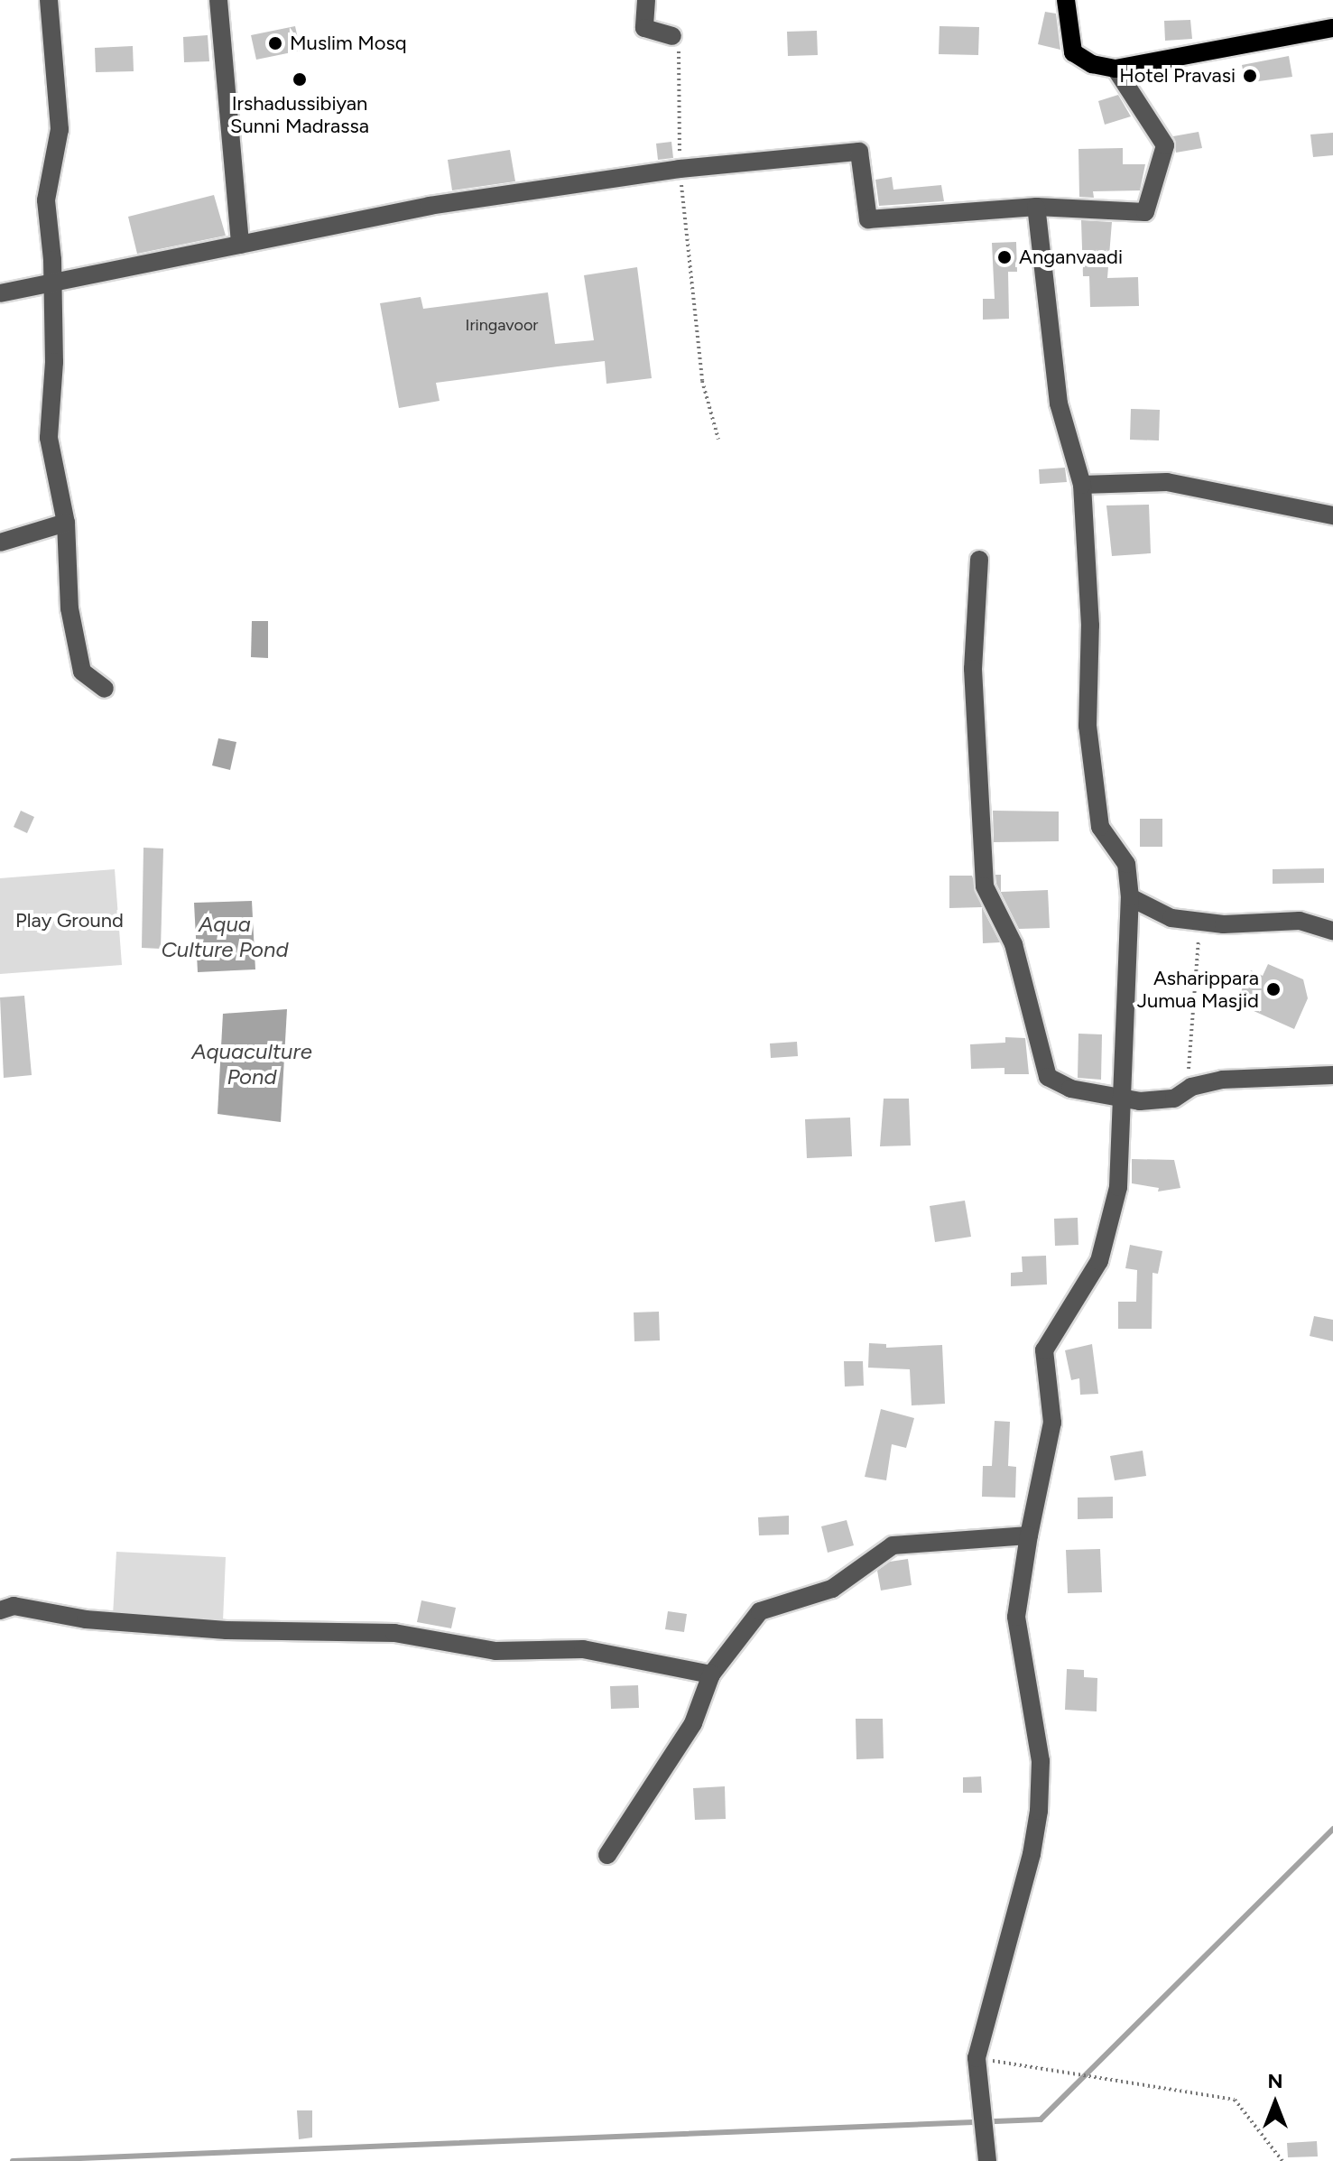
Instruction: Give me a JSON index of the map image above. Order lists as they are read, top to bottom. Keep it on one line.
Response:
{"water":["Aqua Culture Pond","Aquaculture Pond"],"parks":["Play Ground"],"places":["Muslim Mosq","Hotel Pravasi","Irshadussibiyan Sunni Madrassa","Anganvaadi","Asharippara Jumua Masjid"],"house_numbers":["Iringavoor"],"north":"top"}
